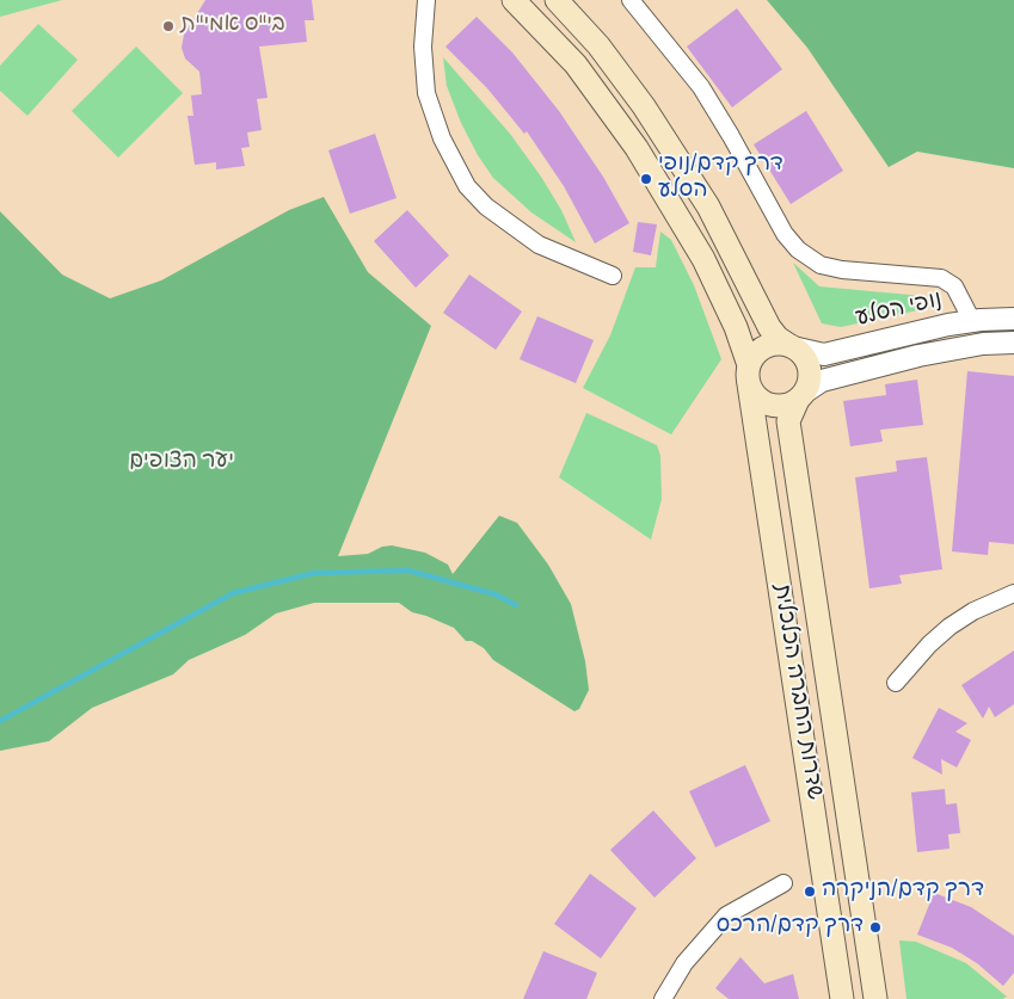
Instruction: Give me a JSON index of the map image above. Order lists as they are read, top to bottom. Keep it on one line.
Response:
{"streets":{"main road":["שדרות החברה הכלכלית"],"street":["נופי הסלע"]},"crossings":[["נופי הסלע","שדרות החברה הכלכלית"]],"parks":["יער הצופים"],"places":["בי\"ס אמי\"ת","דרך קדם/נופי הסלע","דרך קדם/הניקרה","דרך קדם/הרכס"]}
